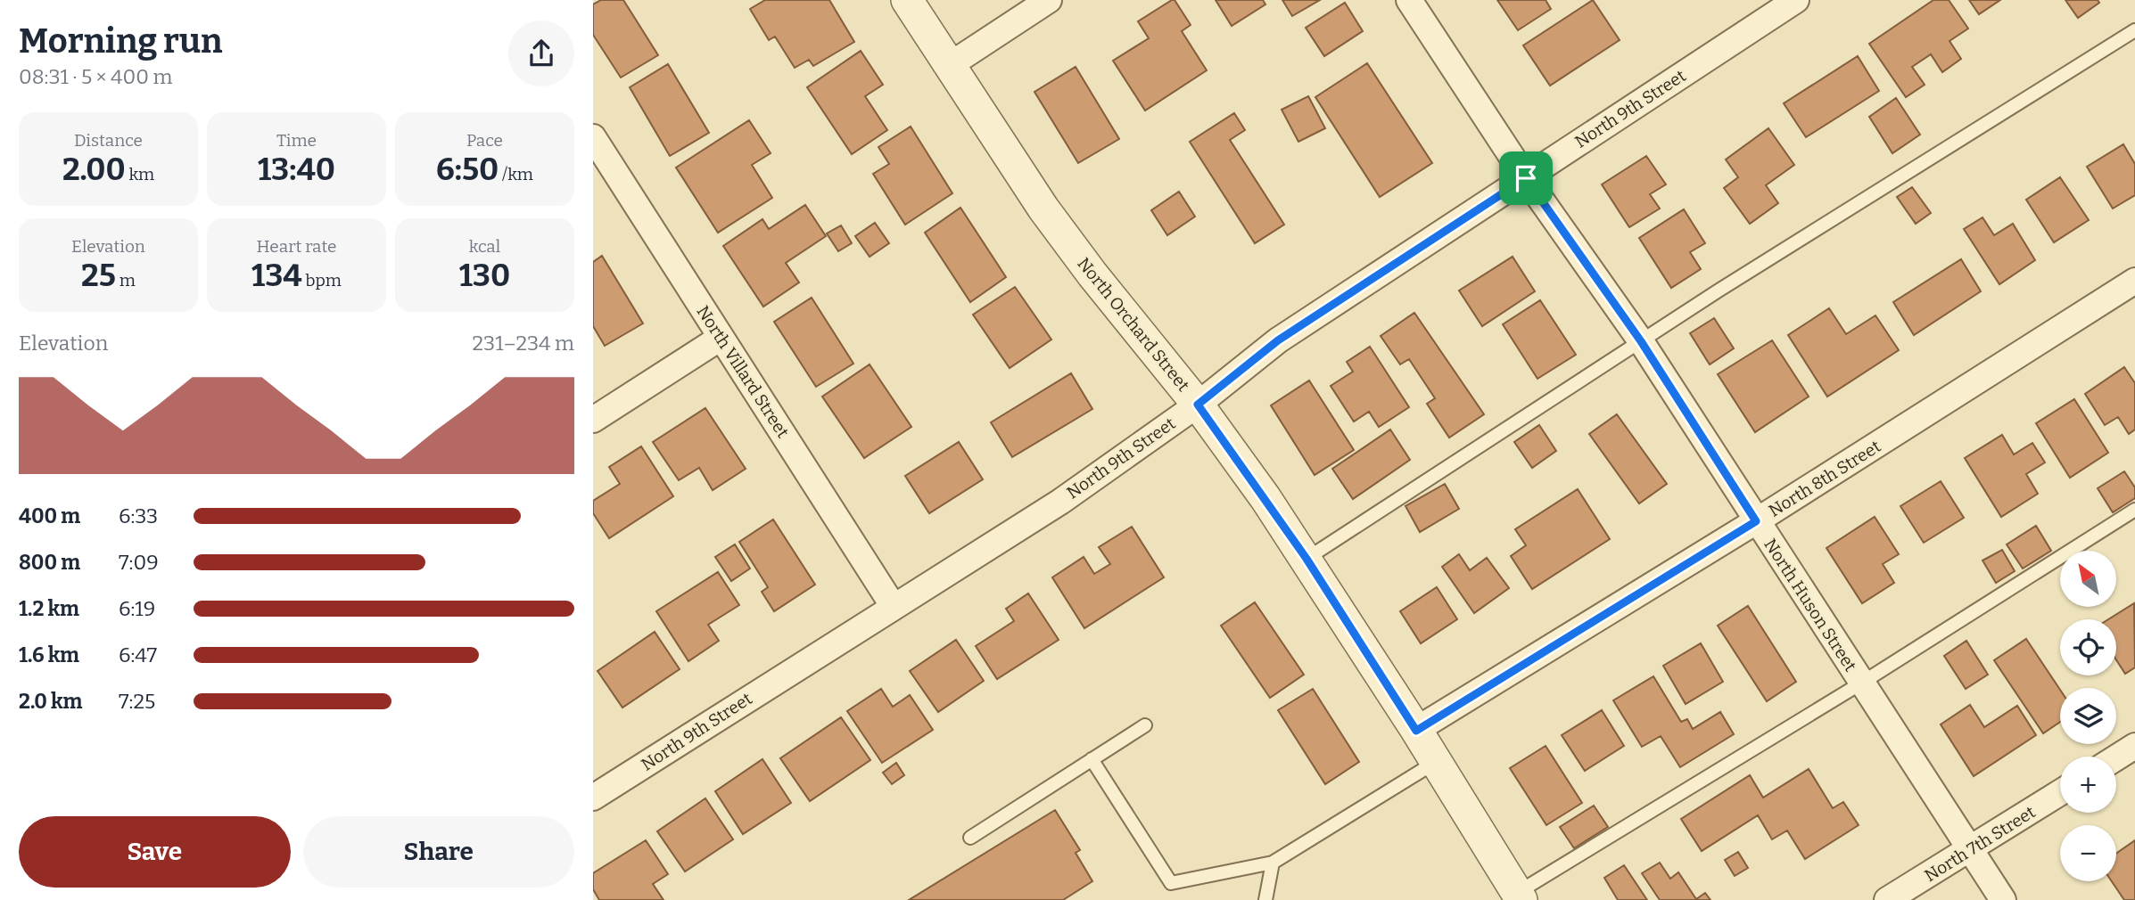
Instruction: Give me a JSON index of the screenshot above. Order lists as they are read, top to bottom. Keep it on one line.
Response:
{"streets":{"street":["North 9th Street","North Orchard Street","North Villard Street","North 8th Street","North Huson Street","North 7th Street"]},"crossings":[["North 9th Street","North Orchard Street"],["North 9th Street","North Villard Street"],["North 9th Street","North Huson Street"],["North Orchard Street","North 8th Street"],["North 8th Street","North Huson Street"],["North Huson Street","North 7th Street"]],"north":"top left","page":{"heading":["Morning run","08:31 · 5 × 400 m"],"stats":[["Distance","2.00 km"],["Time","13:40"],["Pace","6:50 /km"],["Elevation","25 m"],["Heart rate","134 bpm"],["kcal","130"]],"chart":["Elevation","231–234 m"],"list":[{"name":"400 m","note":"6:33"},{"name":"800 m","note":"7:09"},{"name":"1.2 km","note":"6:19"},{"name":"1.6 km","note":"6:47"},{"name":"2.0 km","note":"7:25"}],"map_buttons":["+","−"],"buttons":["Save","Share"]}}
